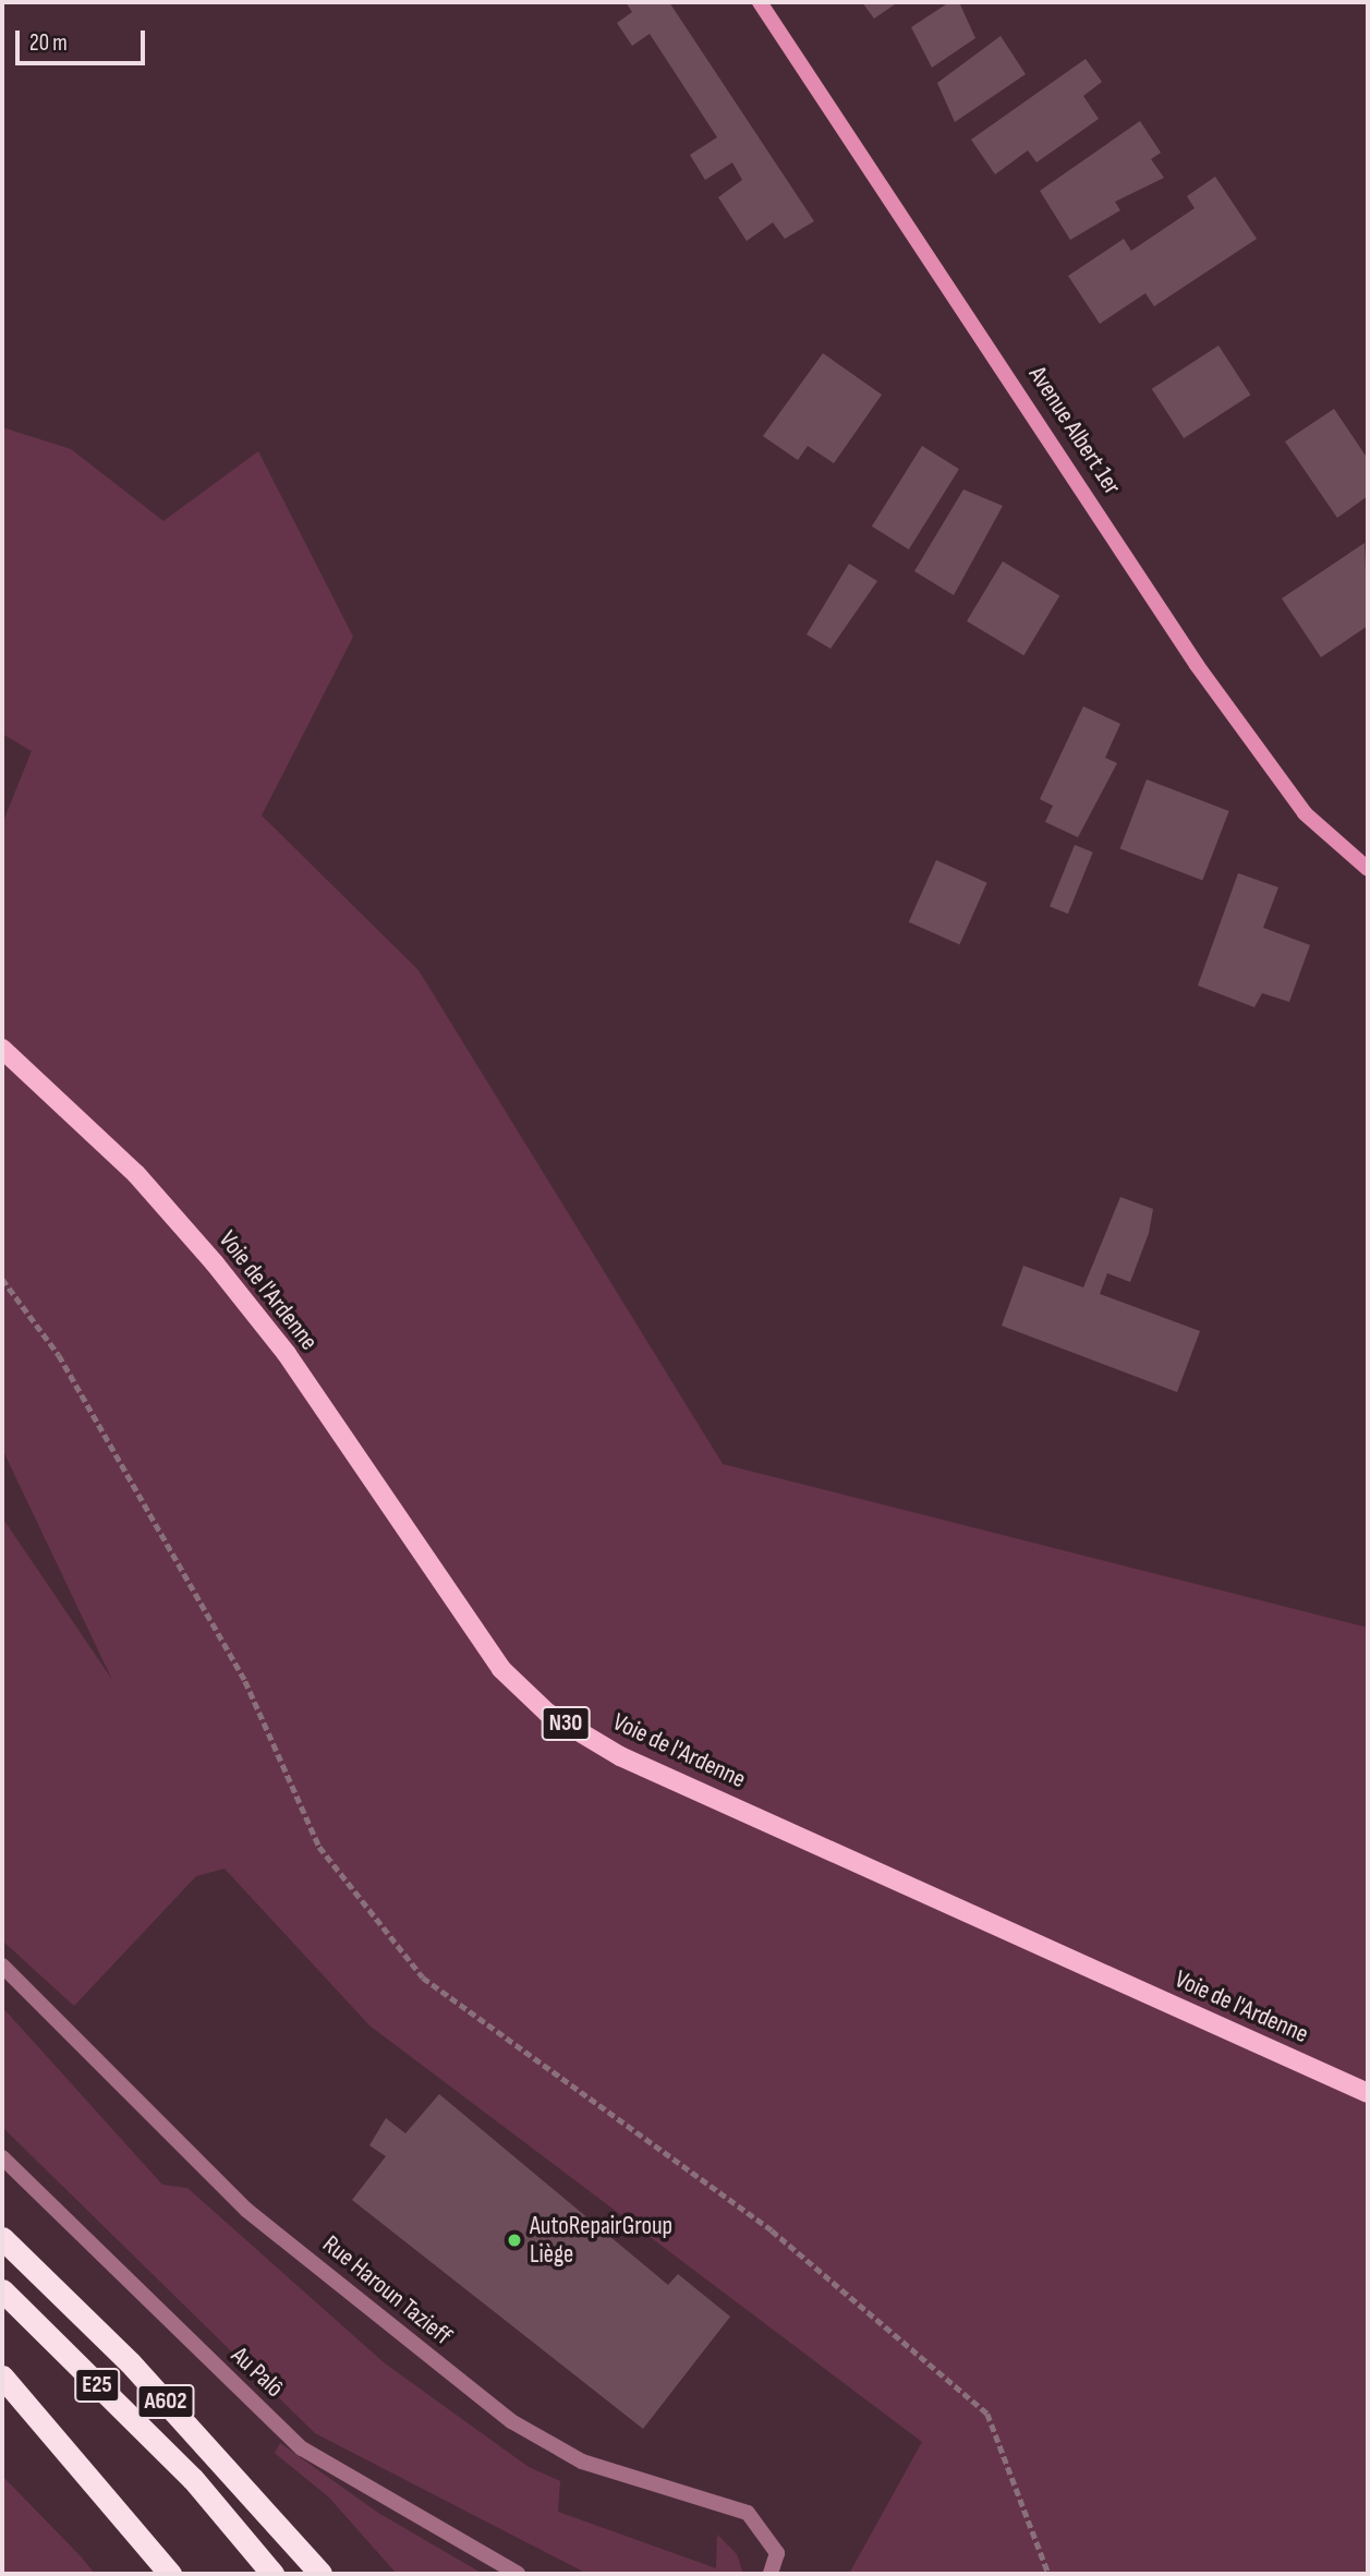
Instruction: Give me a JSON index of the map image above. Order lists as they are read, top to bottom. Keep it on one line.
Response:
{"streets":{"highway":["E25","A602"],"main road":["Voie de l'Ardenne","N30"],"street":["Avenue Albert 1er","Rue Haroun Tazieff","Au Palô"]},"places":["AutoRepairGroup Liège"],"scale_bar":"20 m"}
